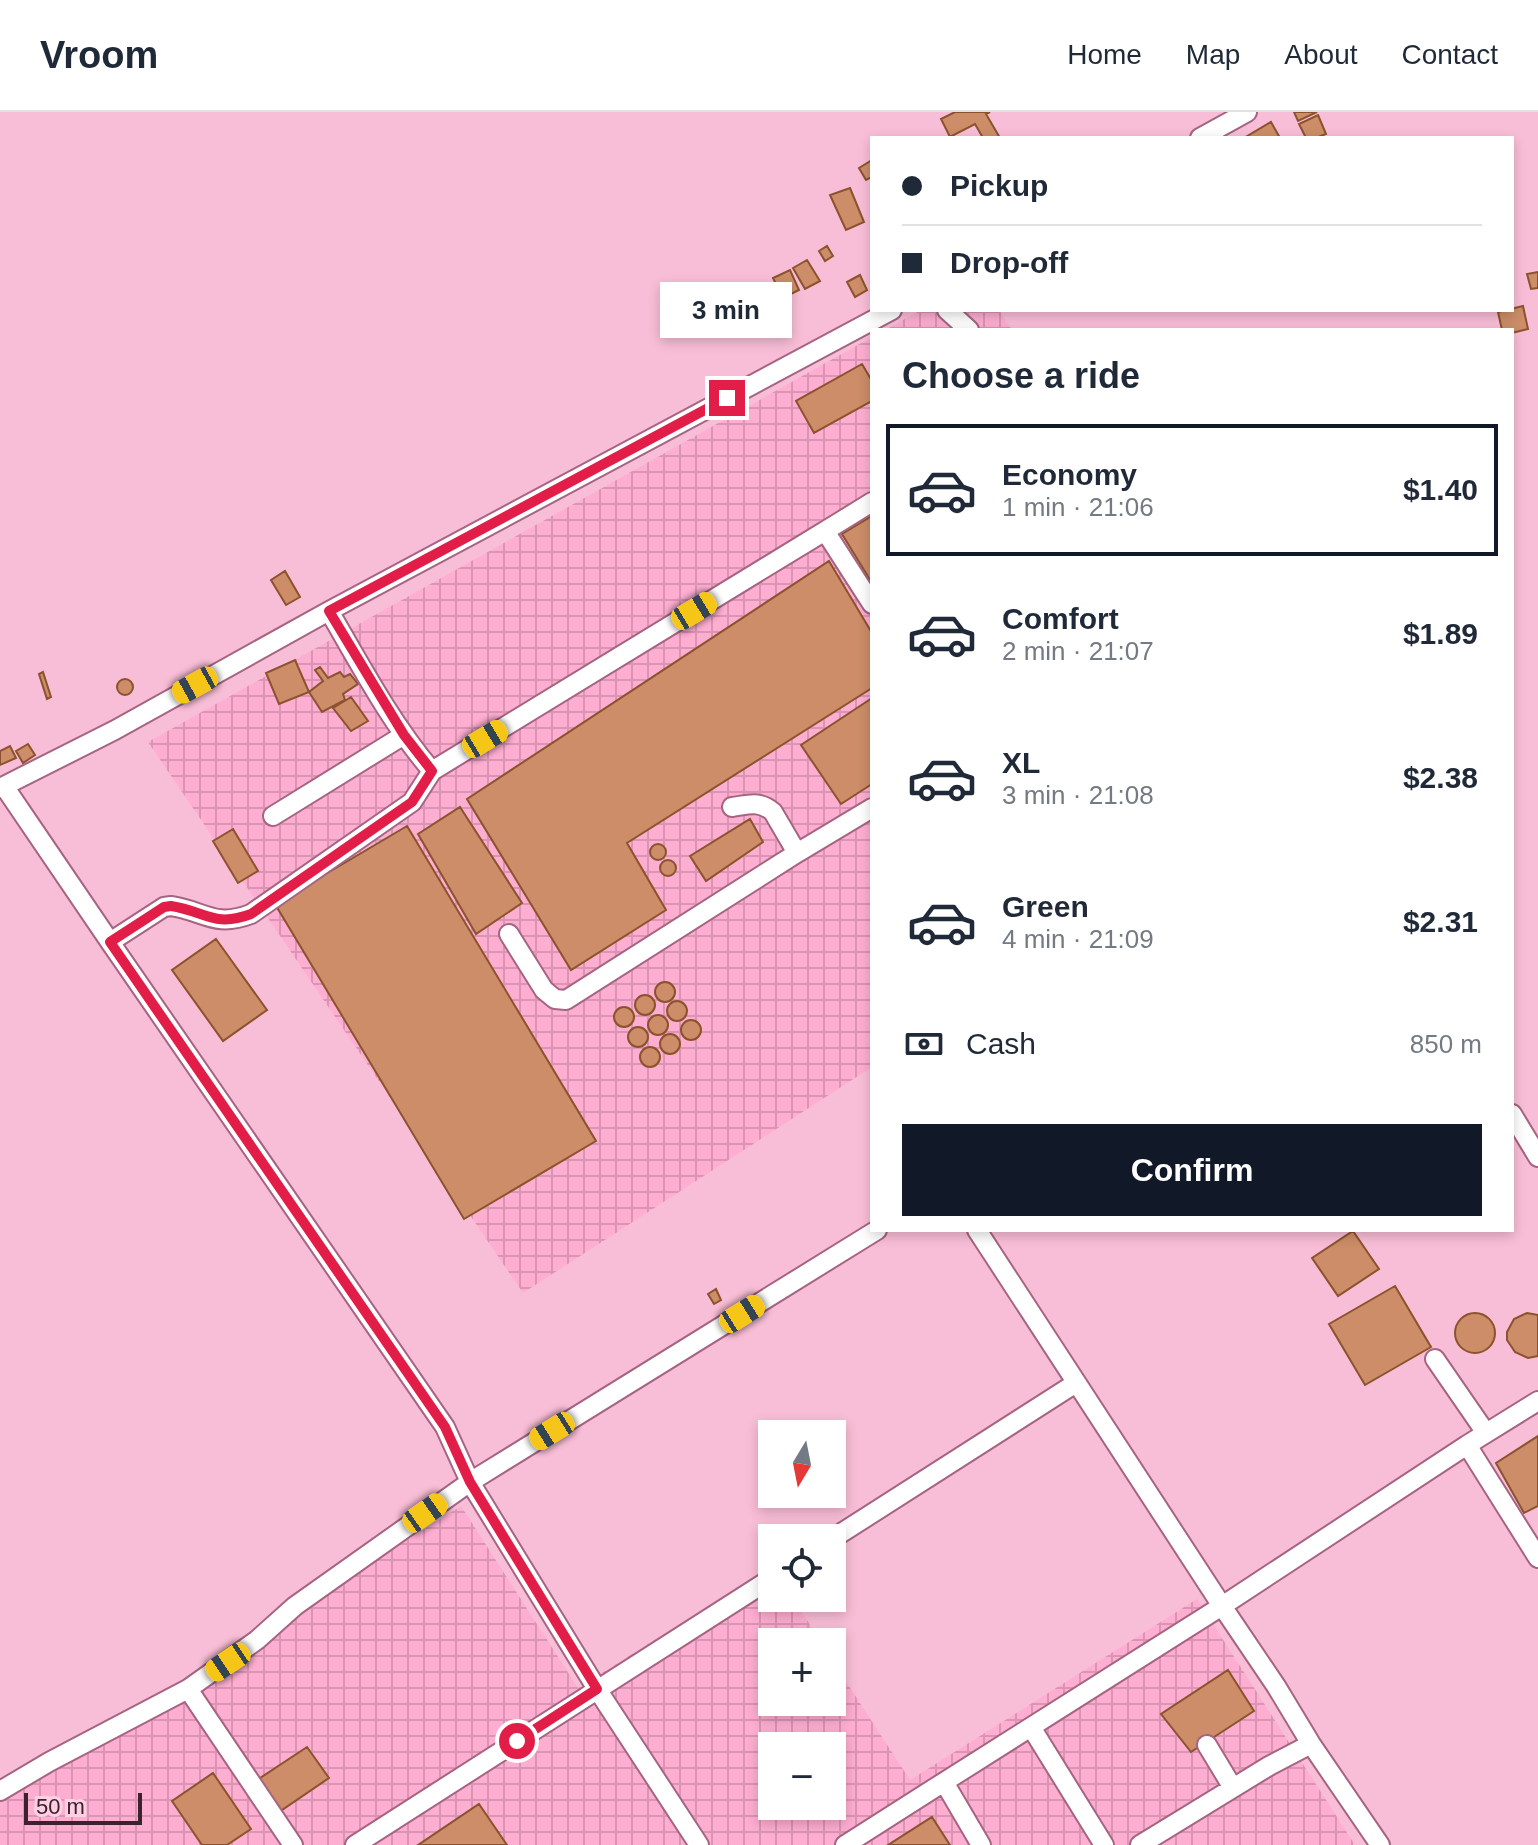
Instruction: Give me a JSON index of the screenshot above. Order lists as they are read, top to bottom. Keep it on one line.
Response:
{"scale_bar":"50 m","north":"bottom","page":{"header":"Vroom","nav":["Home","Map","About","Contact"],"banner":["Pickup","Drop-off"],"bubble":"3 min","heading":"Choose a ride","list":[{"name":"Economy","note":"1 min · 21:06","value":"$1.40"},{"name":"Comfort","note":"2 min · 21:07","value":"$1.89"},{"name":"XL","note":"3 min · 21:08","value":"$2.38"},{"name":"Green","note":"4 min · 21:09","value":"$2.31"}],"pay":["Cash","850 m"],"buttons":"Confirm","map_buttons":["+","−"],"scale":"50 m"}}
